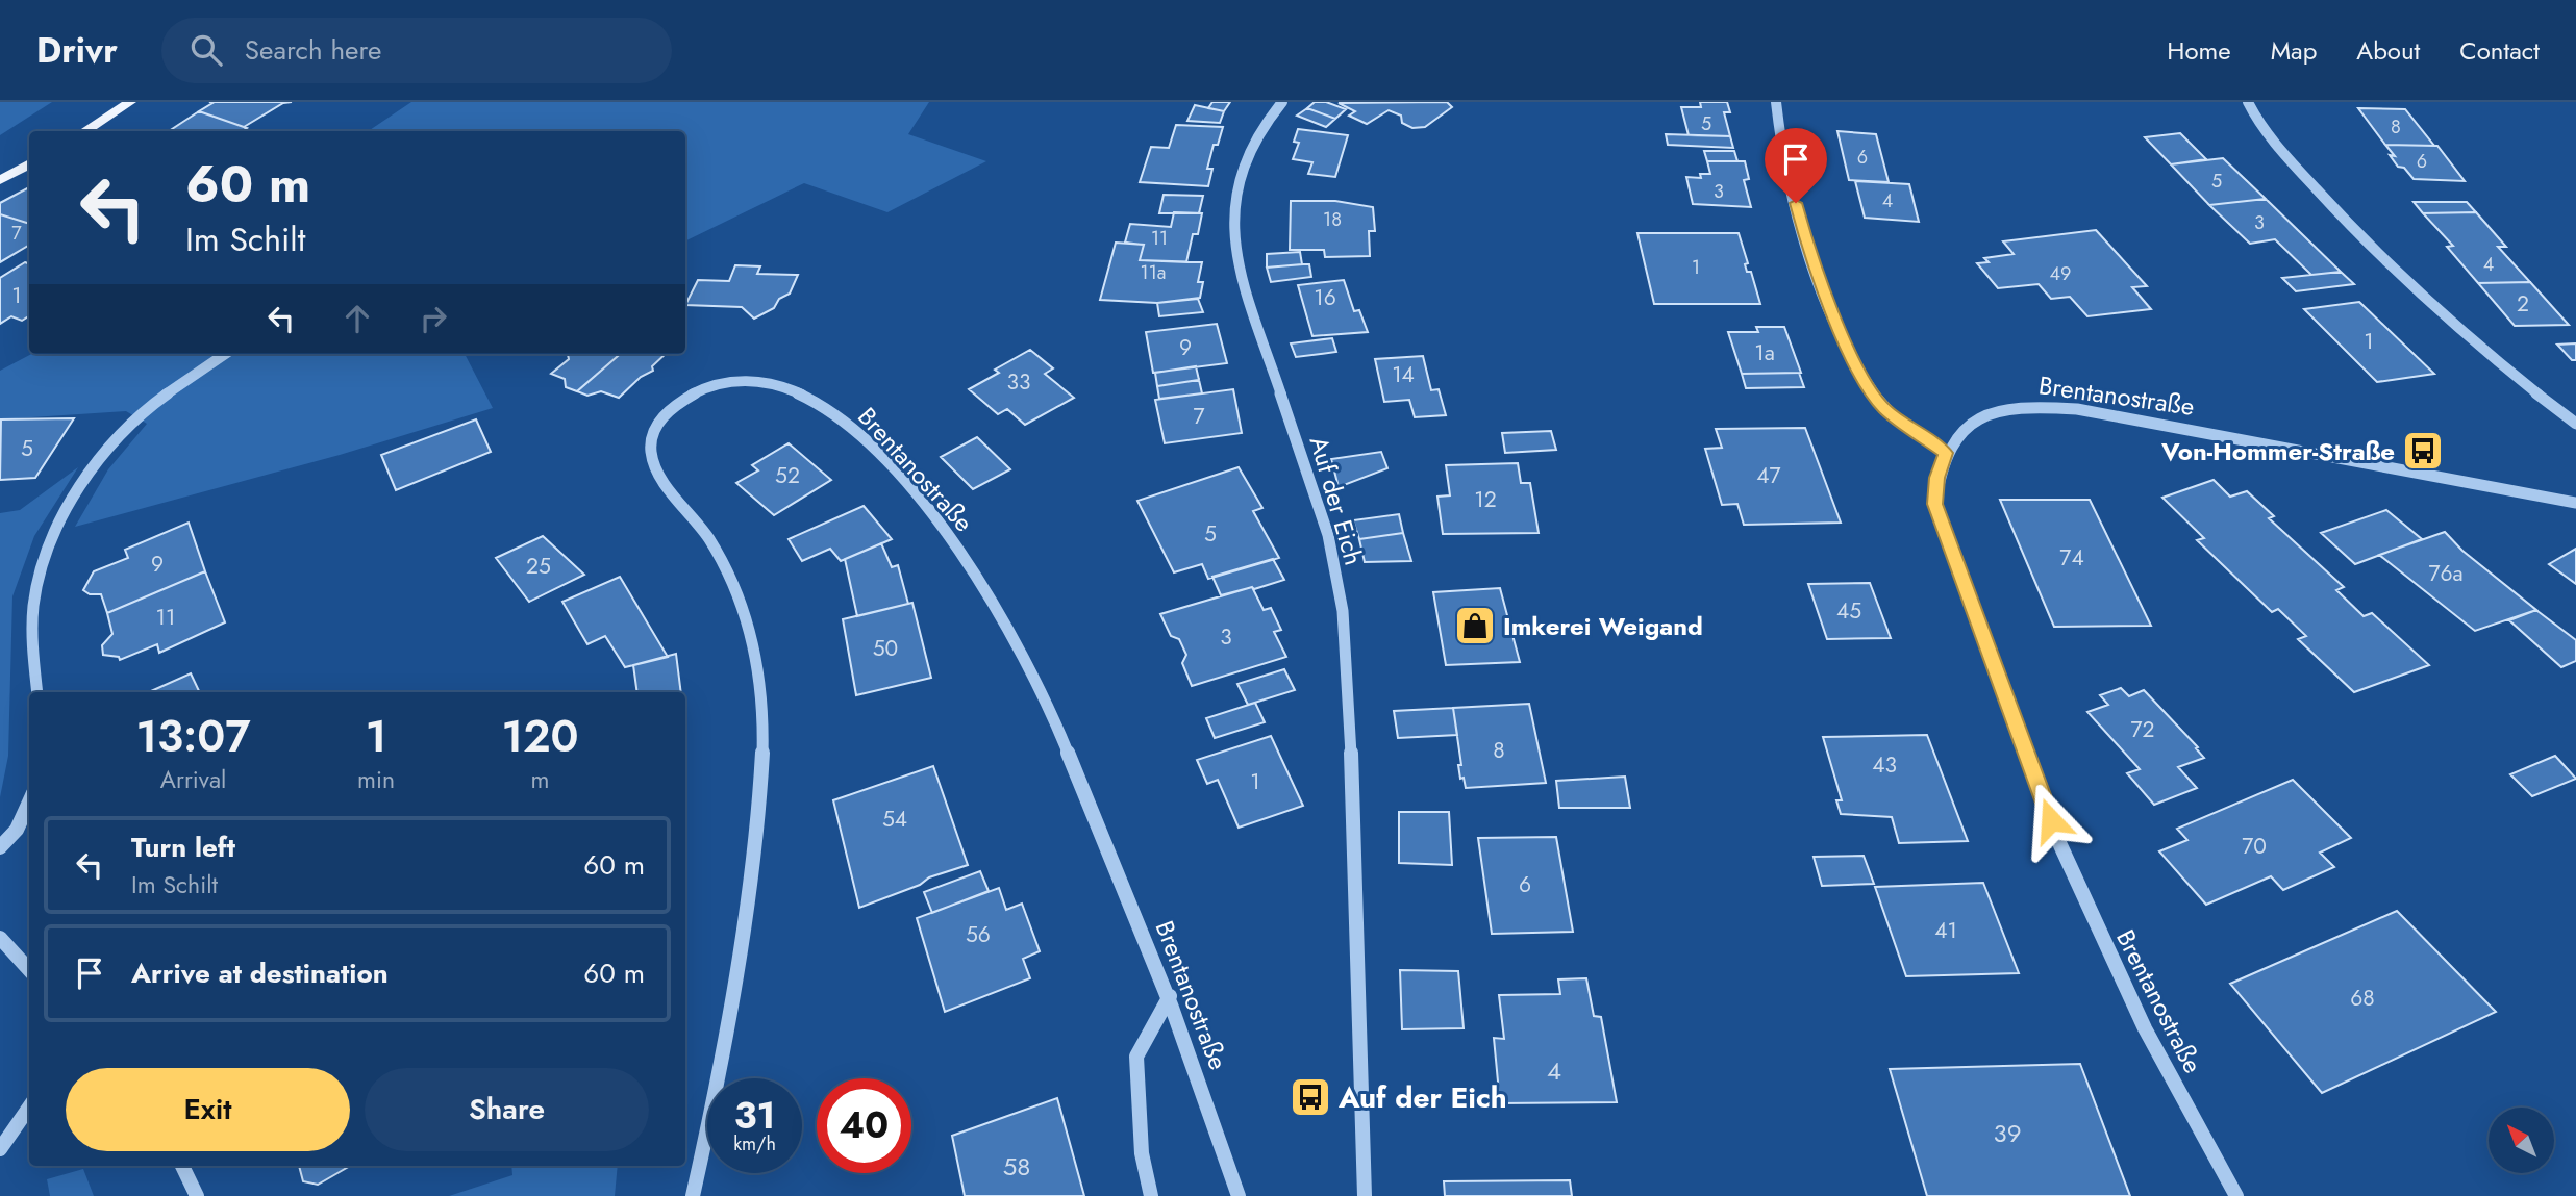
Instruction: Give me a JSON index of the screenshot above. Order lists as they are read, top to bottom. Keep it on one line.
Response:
{"streets":{"street":["Brentanostraße","Auf der Eich"]},"places":{"bus stop":["Von-Hommer-Straße","Auf der Eich"],"shop":["Imkerei Weigand"]},"house_numbers":["5","8","6","6","5","3","4","18","3","7","11","4","1","11a","49","1","16","2","1","9","1a","14","33","7","5","52","47","12","5","74","9","25","76a","45","11","3","50","72","8","43","1","54","70","6","41","56","68","4","39","58"],"north":"top left","page":{"header":"Drivr","search":"Search here","nav":["Home","Map","About","Contact"],"turn":["60 m","Im Schilt"],"eta":["13:07","Arrival","1","min","120","m"],"list":[{"name":"Turn left","note":"Im Schilt","value":"60 m"},{"name":"Arrive at destination","value":"60 m"}],"buttons":["Exit","Share"],"speed":"31 km/h","limit":"40"}}
